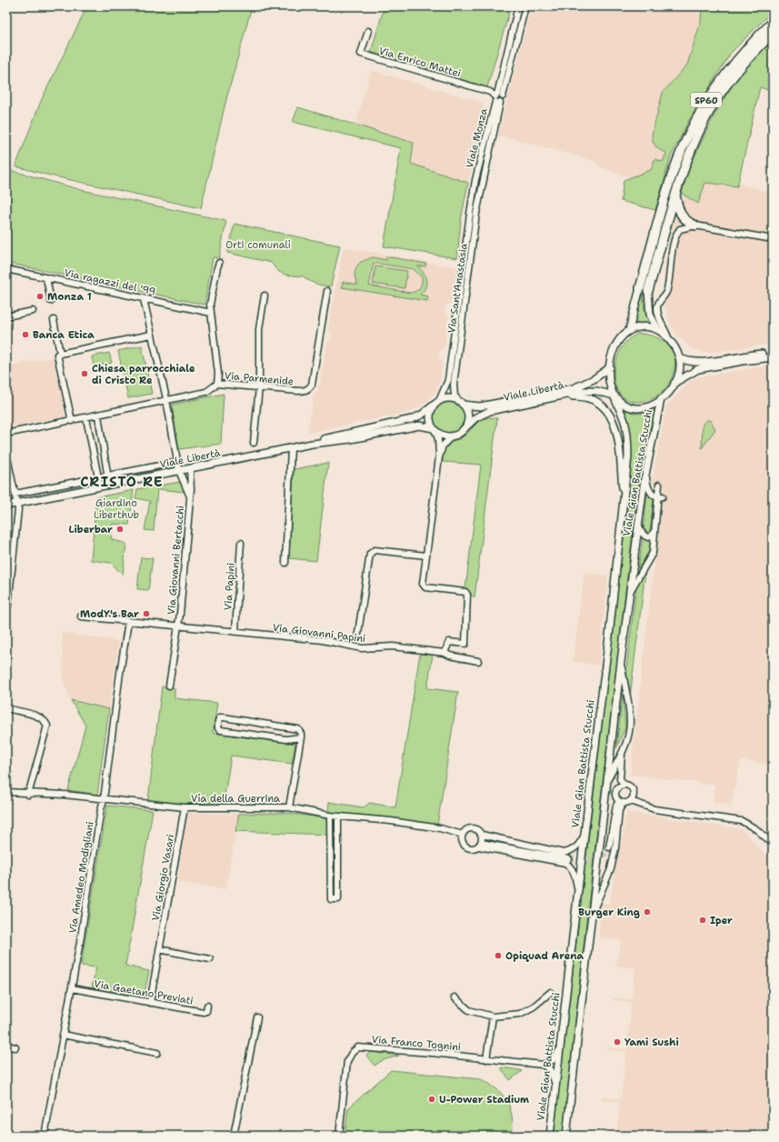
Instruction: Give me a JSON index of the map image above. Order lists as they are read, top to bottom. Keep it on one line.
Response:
{"streets":{"highway":["SP60","Viale Gian Battista Stucchi"],"main road":["Viale Libertà"],"street":["Via Enrico Mattei","Viale Monza","Via ragazzi del '99","Via Sant'Anastasia","Via Parmenide","Via Giovanni Bertacchi","Via Papini","Via Giovanni Papini","Via della Guerrina","Via Amedeo Modigliani","Via Giorgio Vasari","Via Gaetano Previati","Via Franco Tognini"]},"crossings":[["Via Enrico Mattei","Viale Monza"],["SP60","Viale Libertà"],["SP60","Viale Gian Battista Stucchi"],["Viale Monza","Via Sant'Anastasia"],["Via ragazzi del '99","Via Giovanni Bertacchi"],["Via Sant'Anastasia","Viale Libertà"],["Via Parmenide","Via Giovanni Bertacchi"],["Viale Libertà","Viale Gian Battista Stucchi"],["Viale Libertà","Via Giovanni Bertacchi"],["Via Giovanni Bertacchi","Via Giovanni Papini"],["Via Giovanni Bertacchi","Via Amedeo Modigliani"],["Via Papini","Via Giovanni Papini"],["Via della Guerrina","Via Amedeo Modigliani"],["Via della Guerrina","Via Giorgio Vasari"],["Via Amedeo Modigliani","Via Gaetano Previati"],["Via Giorgio Vasari","Via Gaetano Previati"]],"districts":["CRISTO RE"],"parks":["Orti comunali","Giardino Liberthub"],"places":["Monza 1","Banca Etica","Chiesa parrocchiale di Cristo Re","Liberbar","ModY's Bar","Burger King","Iper","Opiquad Arena","Yami Sushi","U-Power Stadium"]}
